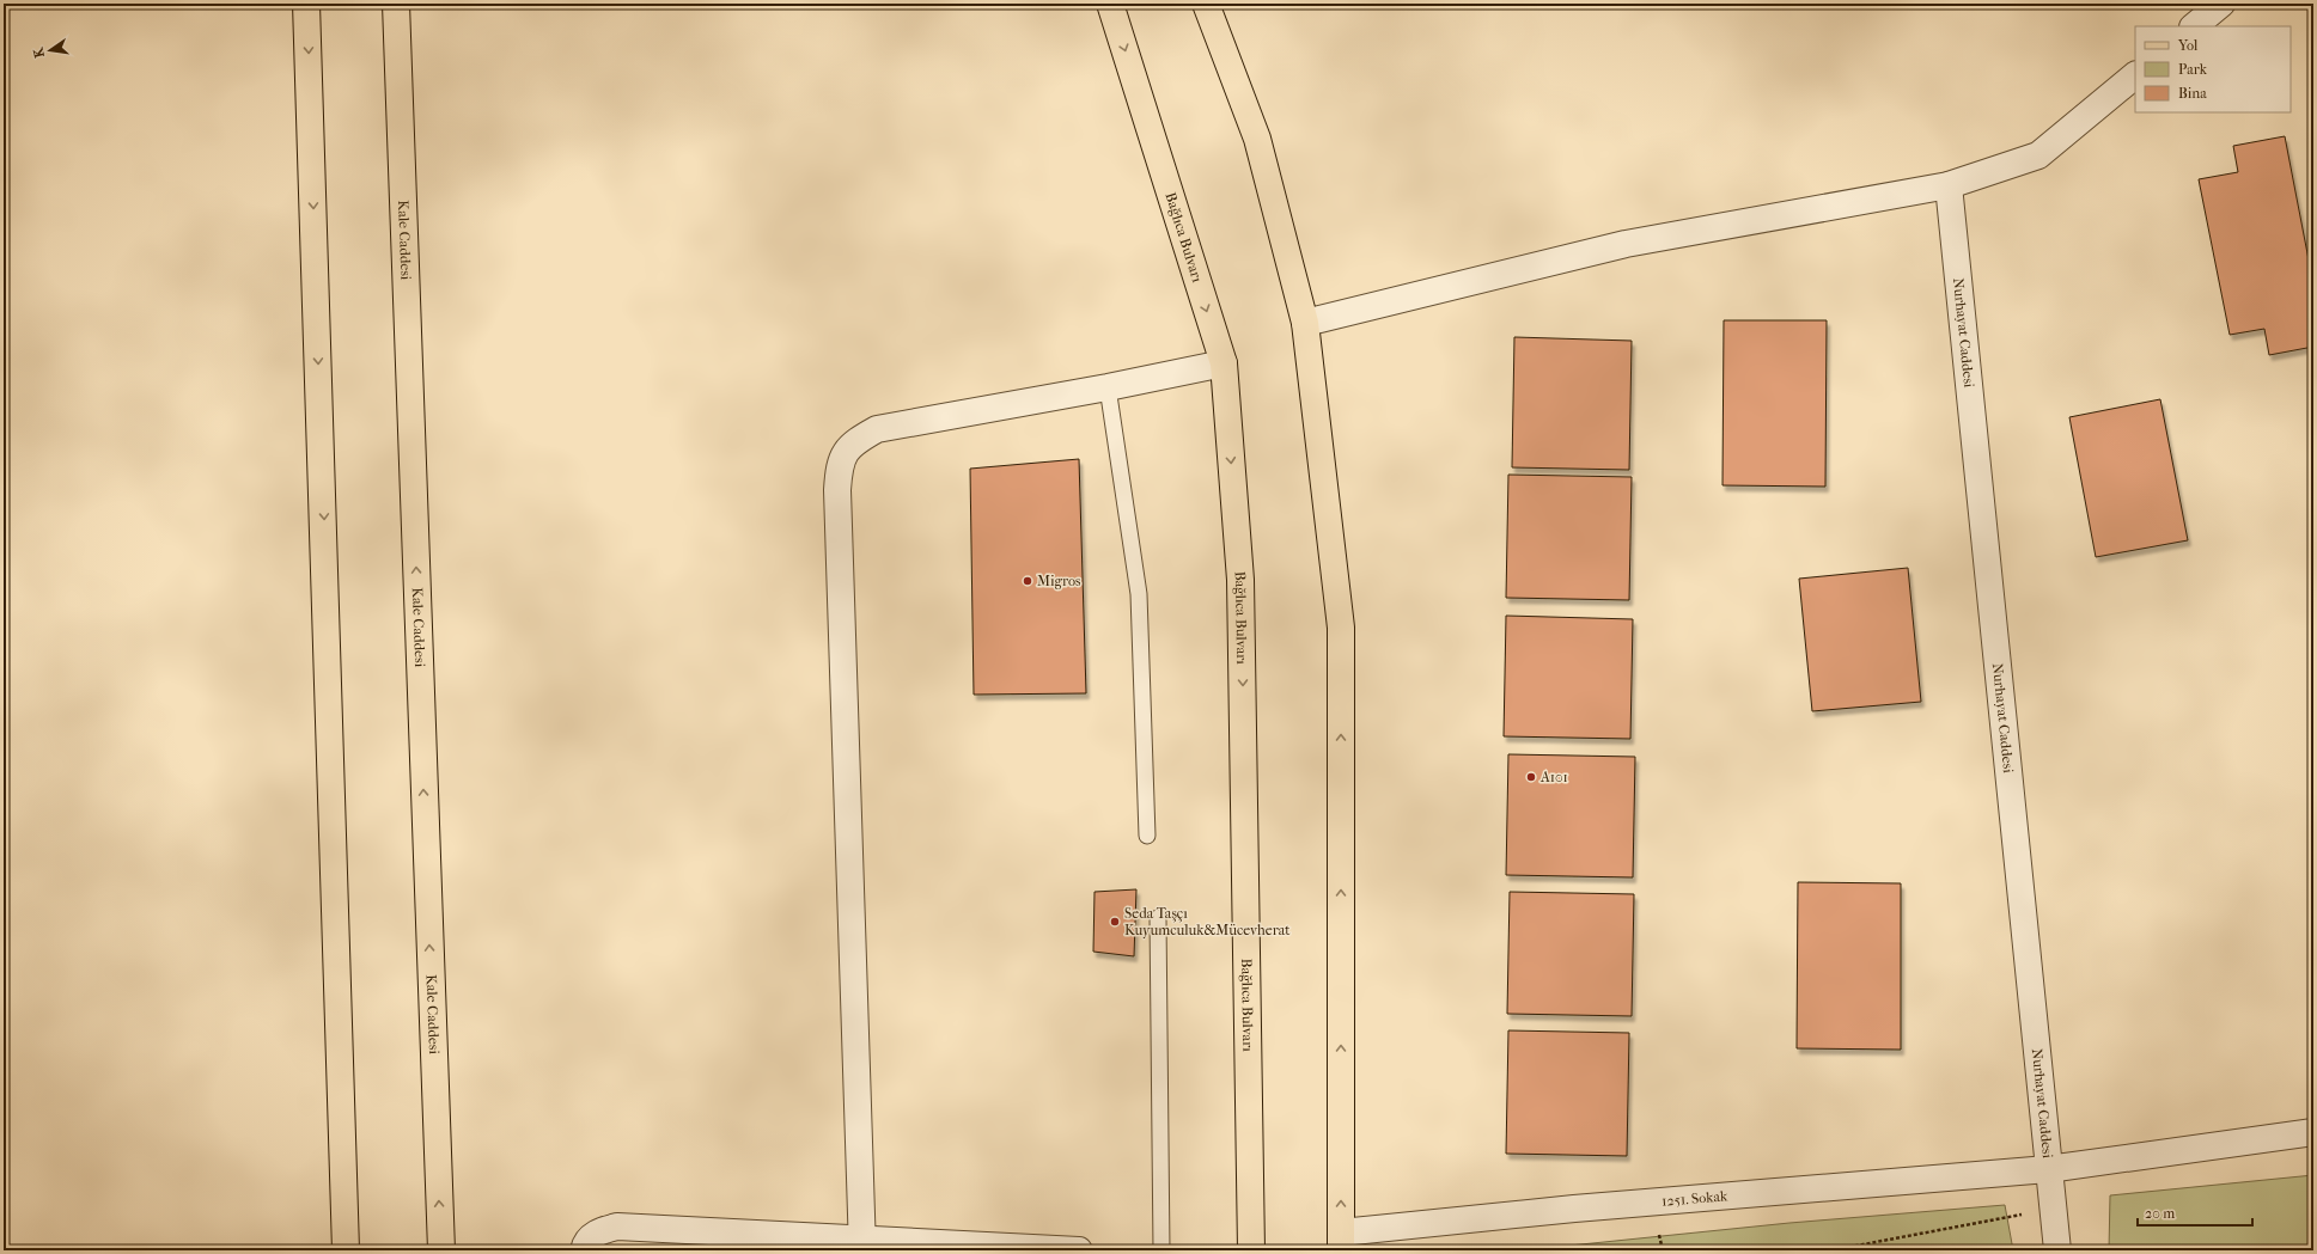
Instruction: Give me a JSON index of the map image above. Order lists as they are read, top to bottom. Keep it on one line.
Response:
{"streets":{"main road":["Bağlıca Bulvarı","Kale Caddesi"],"street":["Nurhayat Caddesi","1251. Sokak"]},"crossings":[["Nurhayat Caddesi","1251. Sokak"]],"places":["Migros","A101","Seda Taşçı Kuyumculuk&Mücevherat"],"legend":["Yol","Park","Bina"],"scale_bar":"20 m","north":"left"}
